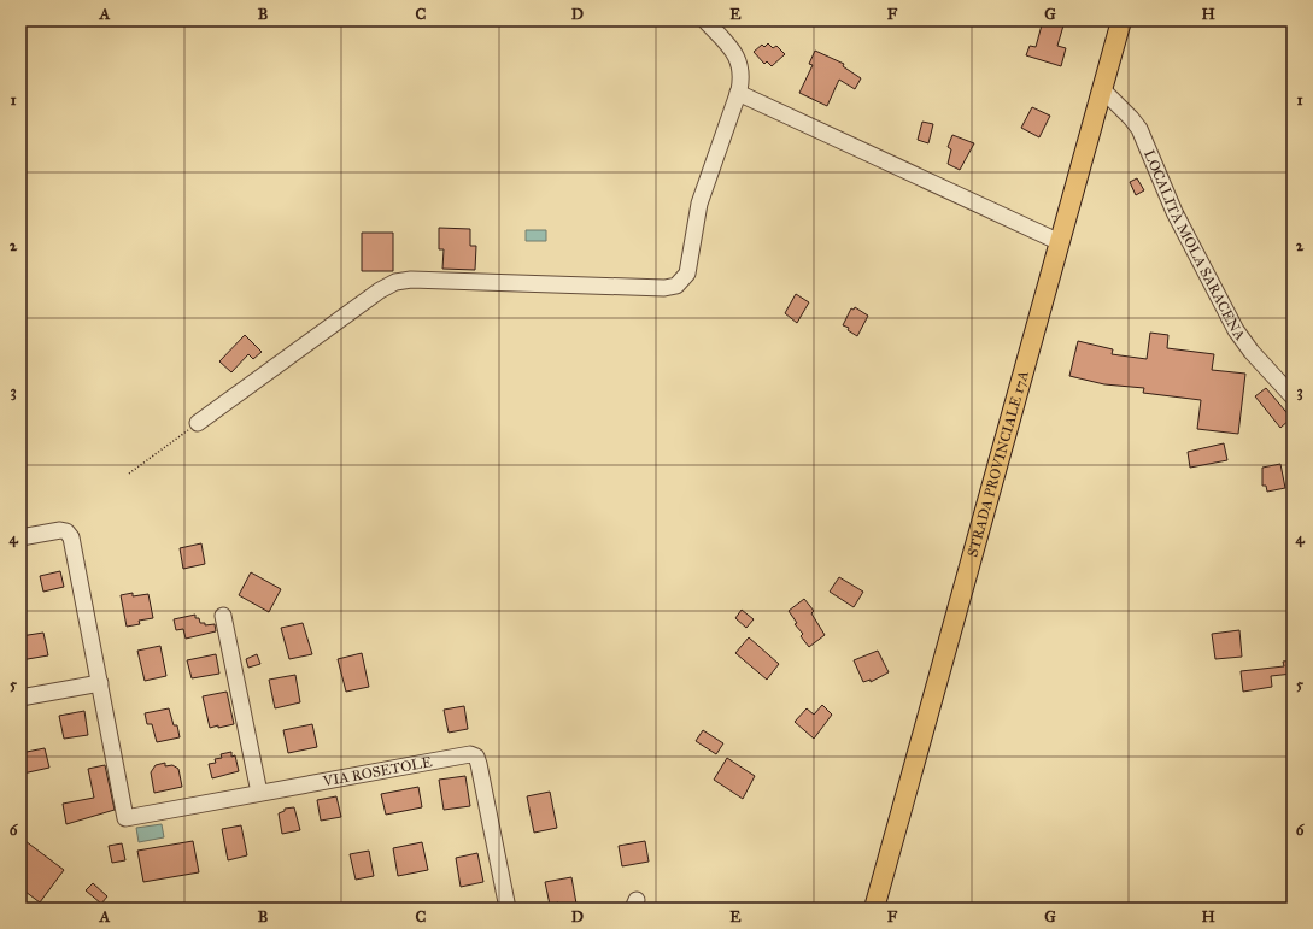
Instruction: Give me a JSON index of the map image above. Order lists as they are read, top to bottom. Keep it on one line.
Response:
{"streets":{"main road":["STRADA PROVINCIALE 17A"],"street":["LOCALITÀ MOLA SARACENA","VIA ROSETOLE"]},"crossings":[["LOCALITÀ MOLA SARACENA","STRADA PROVINCIALE 17A"]],"grid":{"columns":["A","B","C","D","E","F","G","H"],"rows":["1","2","3","4","5","6"]}}
